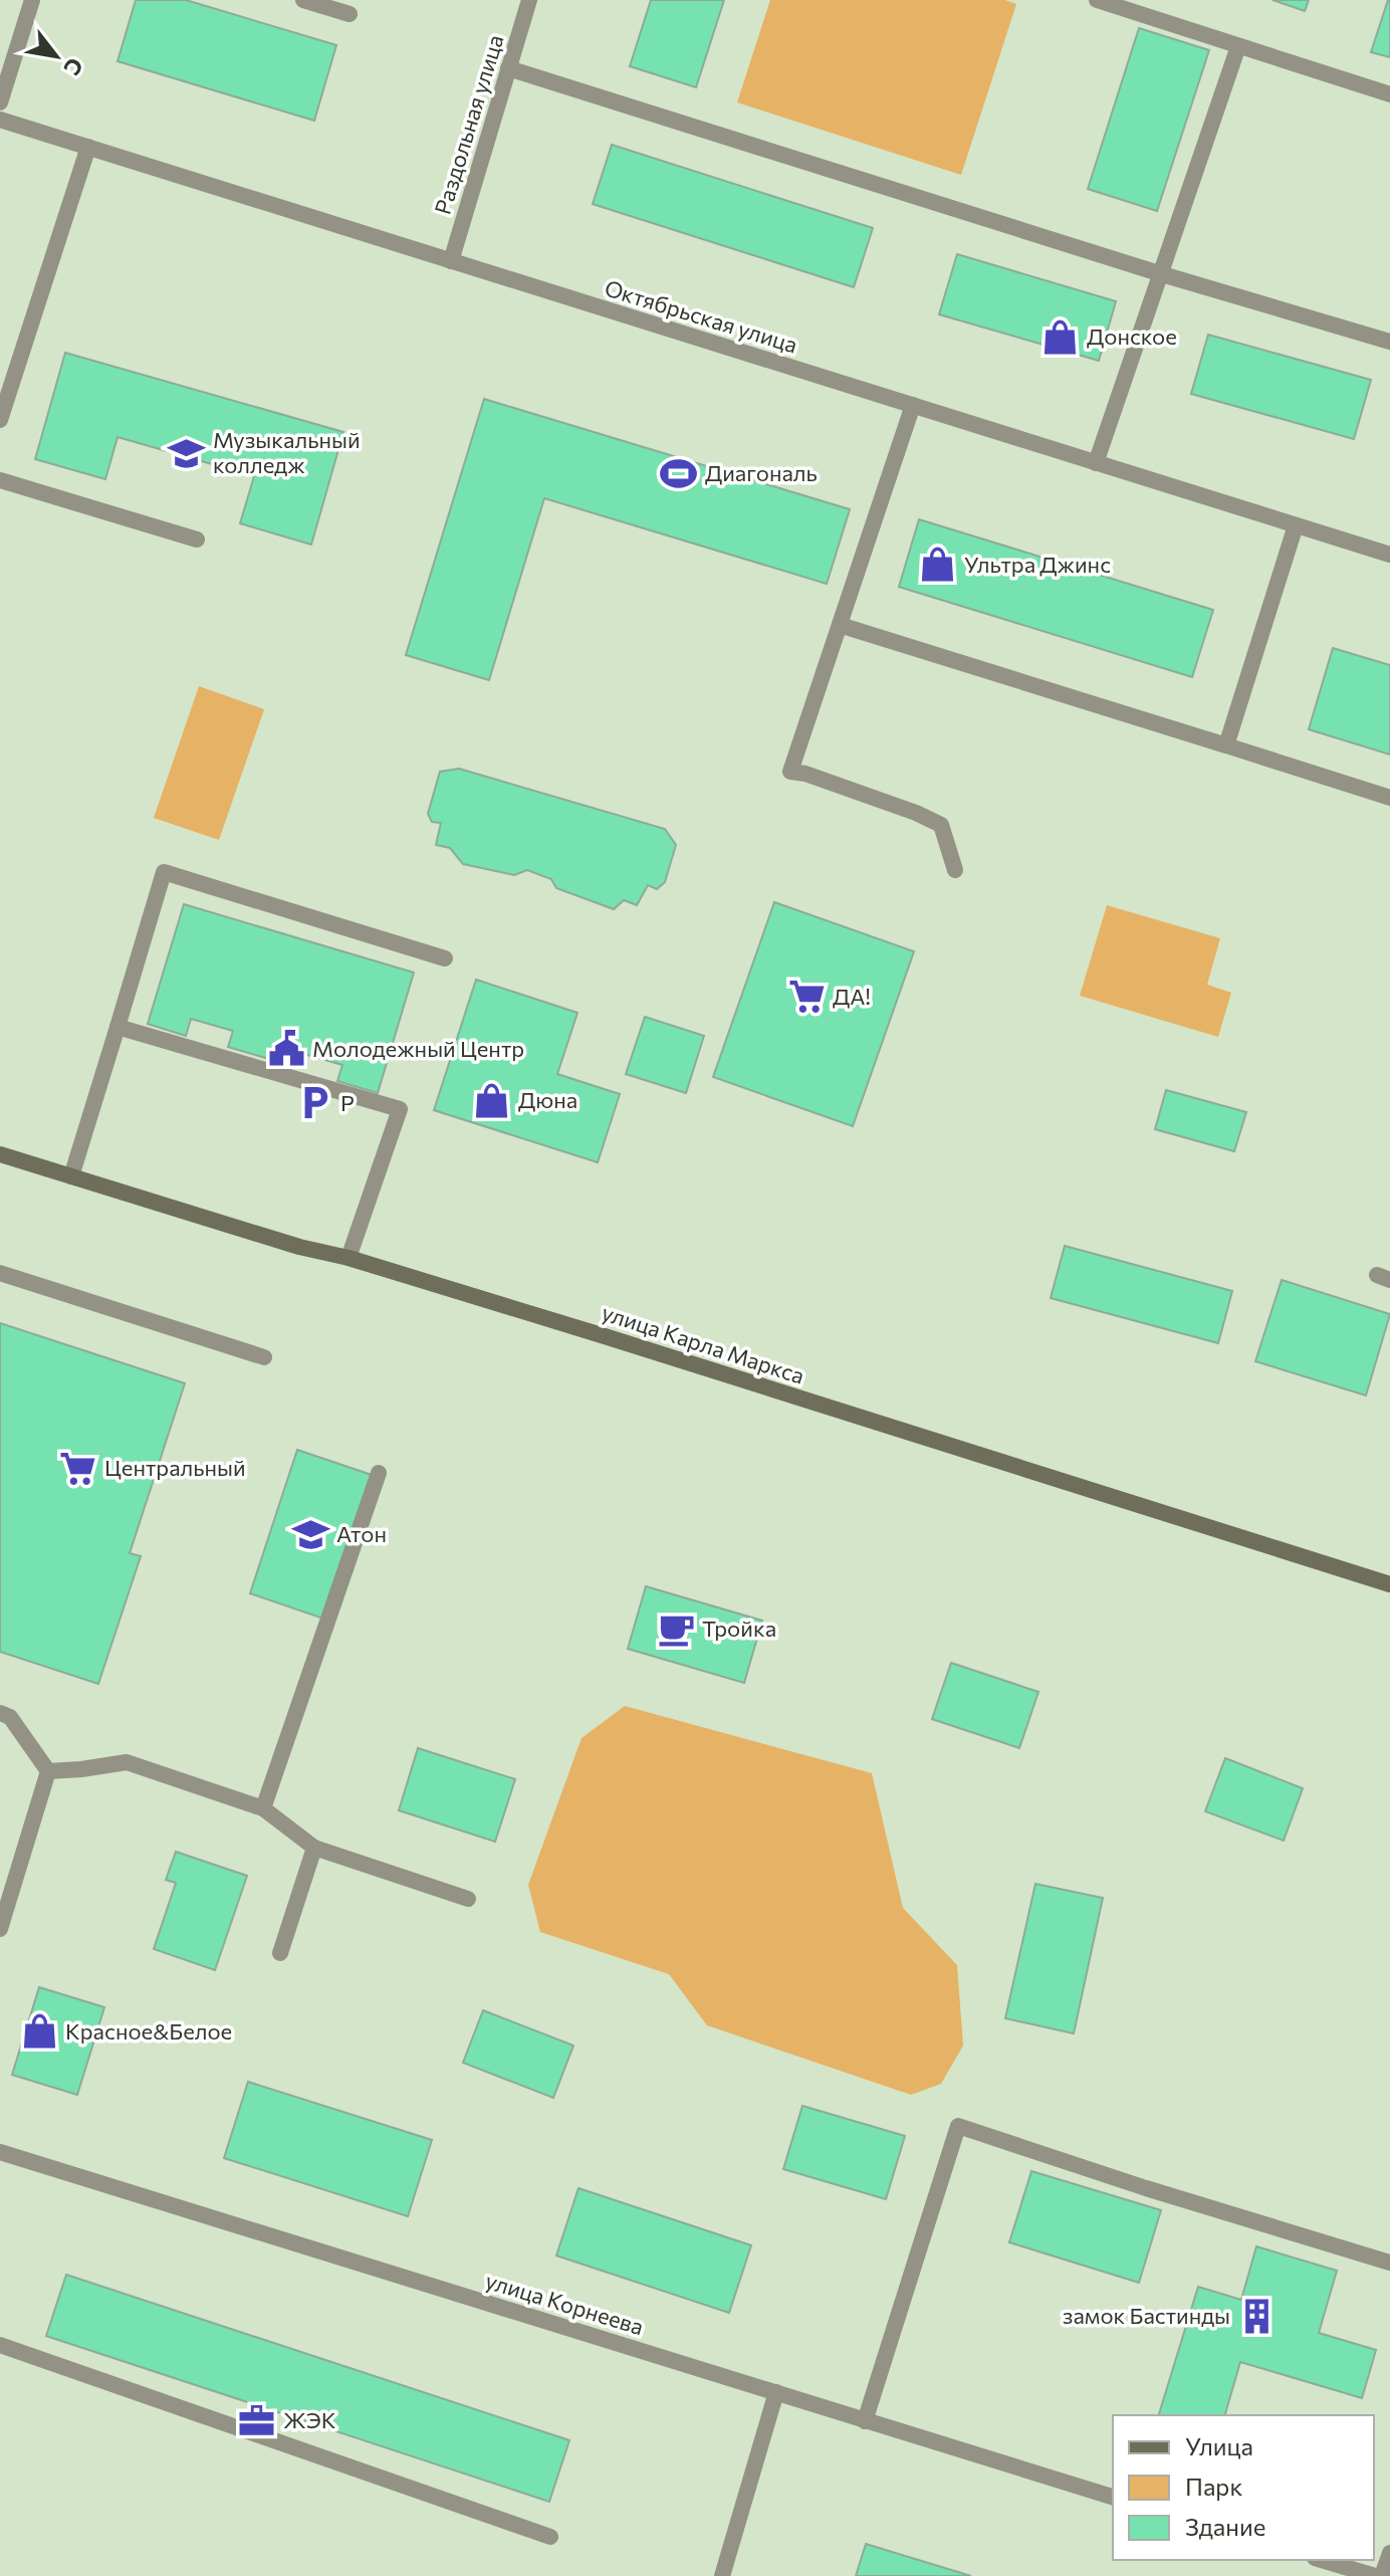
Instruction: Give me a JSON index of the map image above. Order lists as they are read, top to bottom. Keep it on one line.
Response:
{"streets":{"main road":["улица Карла Маркса"],"street":["Раздольная улица","Октябрьская улица","улица Корнеева"]},"crossings":[["Раздольная улица","Октябрьская улица"]],"places":{"shop":["Донское","Ультра Джинс","Дюна","Красное&Белое"],"school or university":["Музыкальный колледж","Атон"],"sports":["Диагональ"],"supermarket":["ДА!","Центральный"],"public building":["Молодежный Центр"],"parking":["P"],"cafe":["Тройка"],"building":["замок Бастинды"],"office":["ЖЭК"]},"legend":["Улица","Парк","Здание"],"north":"bottom right"}
